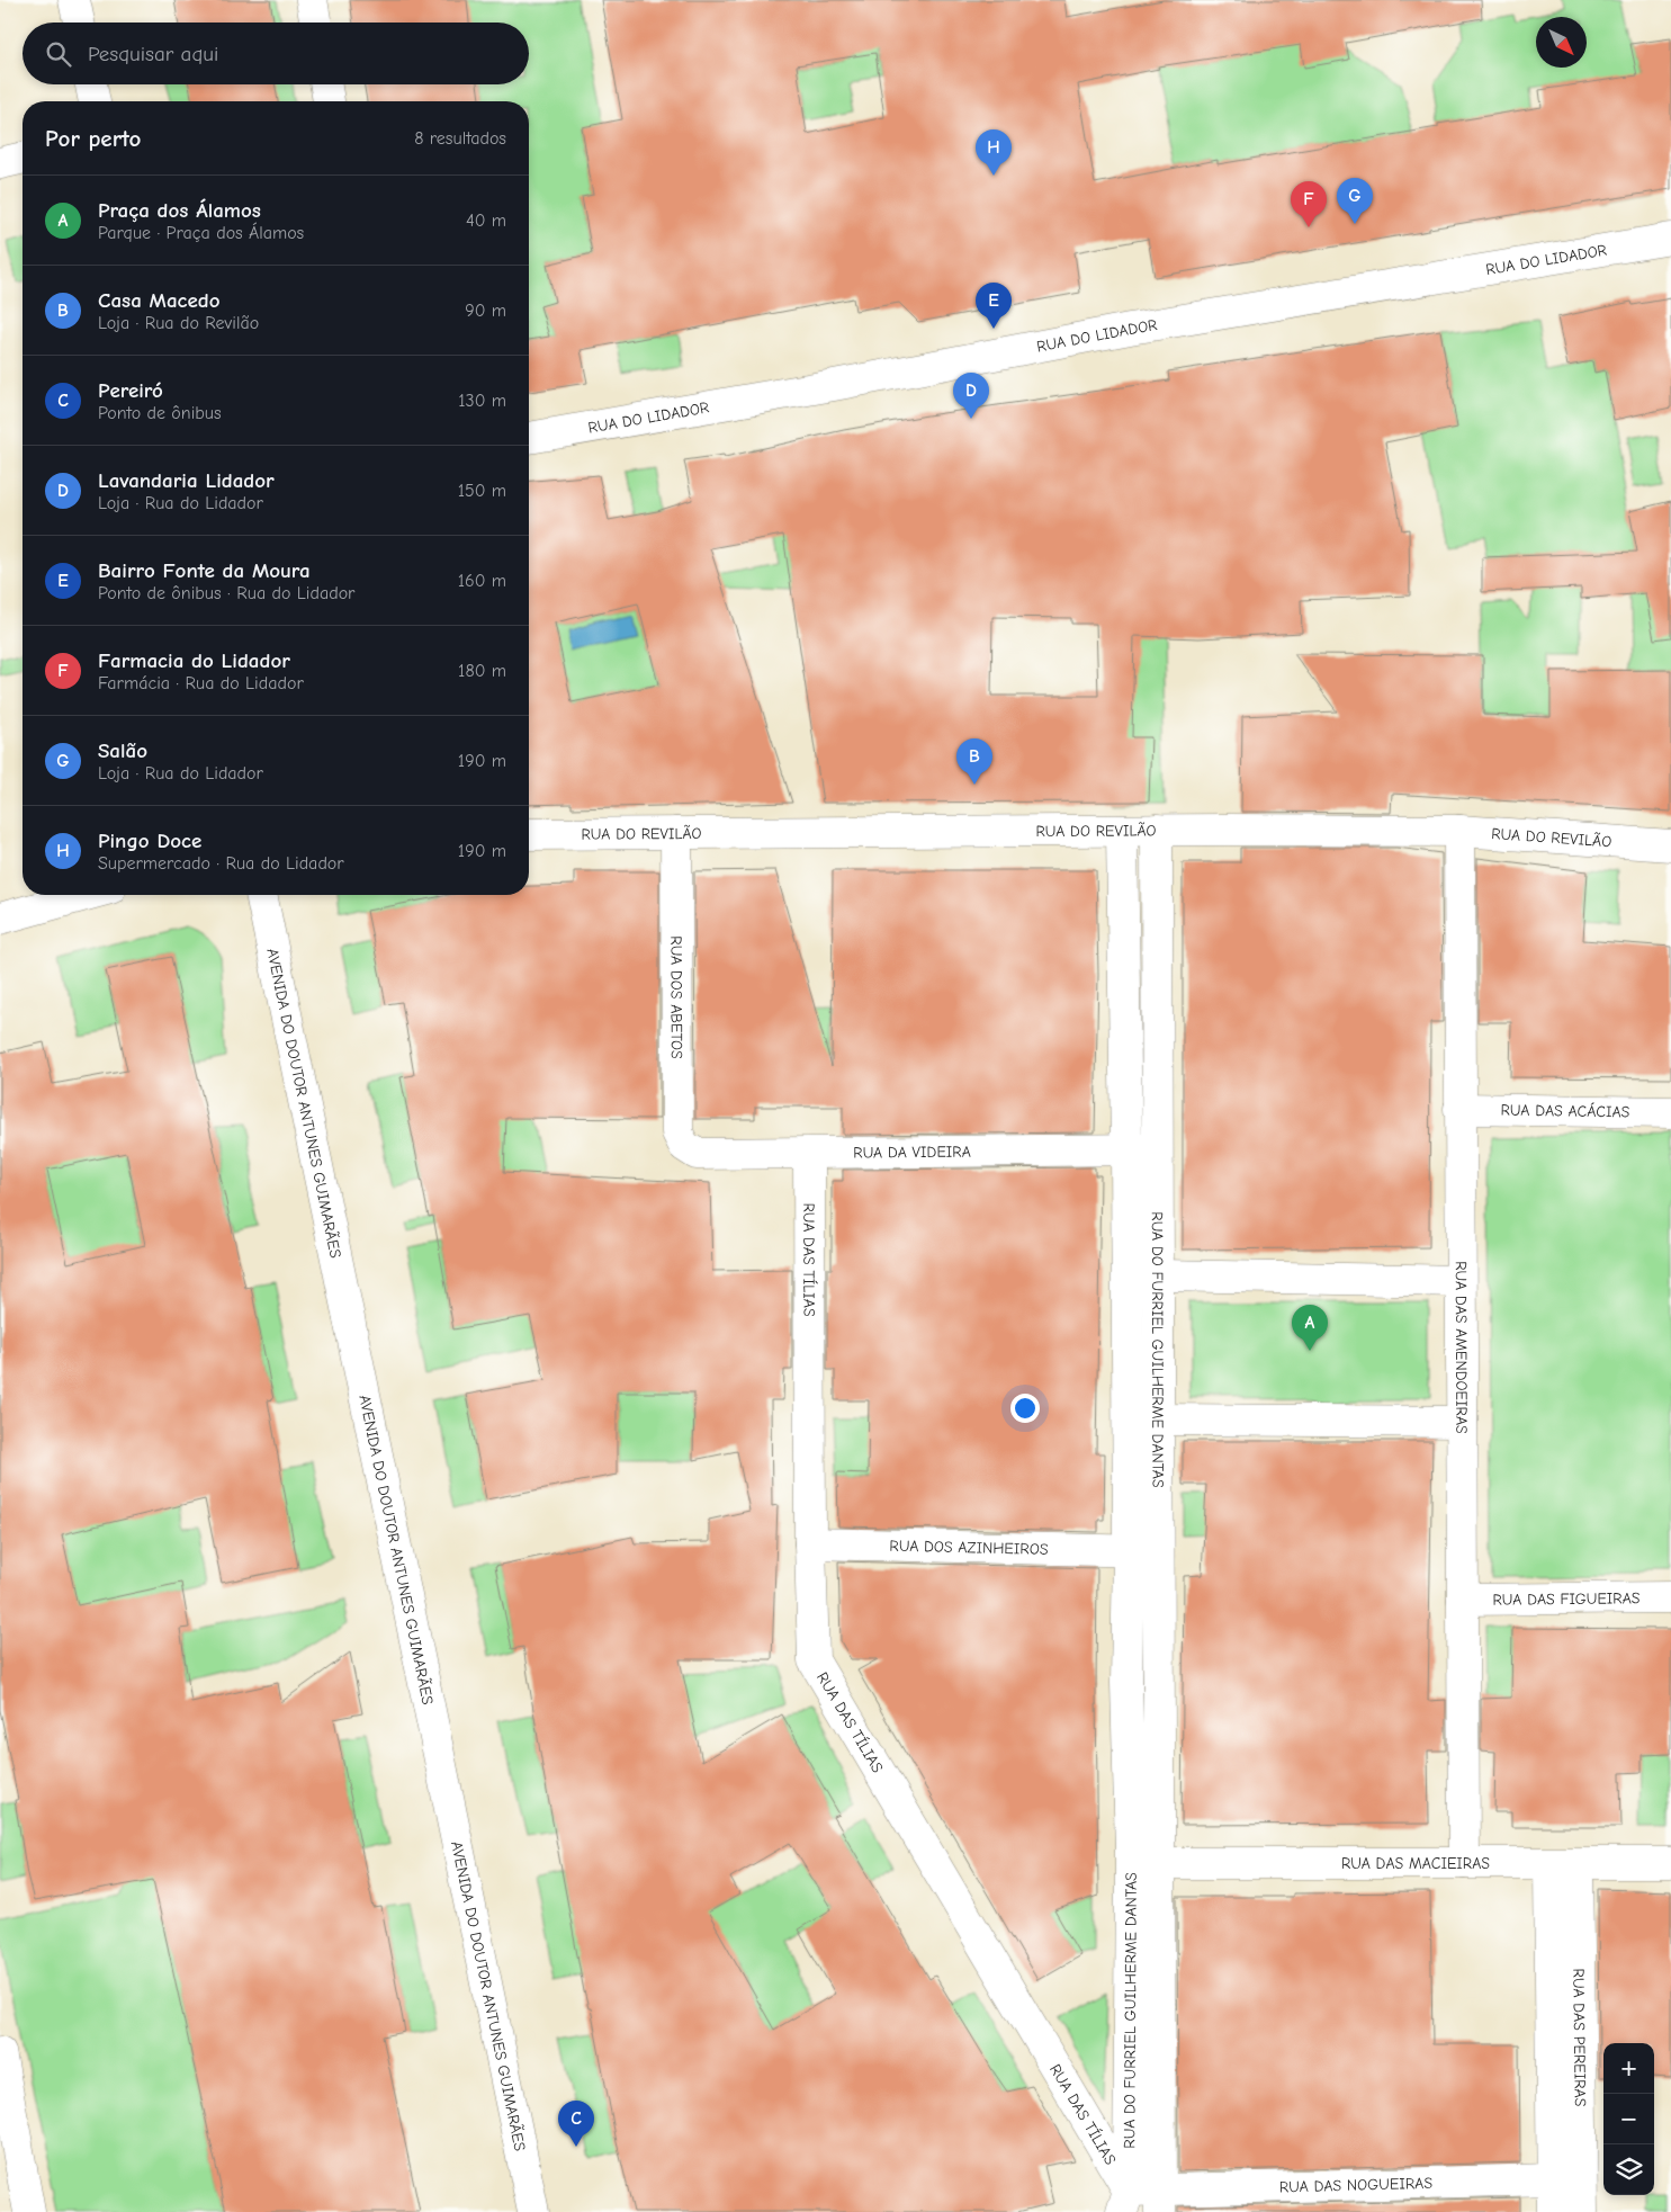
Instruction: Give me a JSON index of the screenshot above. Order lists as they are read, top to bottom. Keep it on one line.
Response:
{"streets":{"street":["RUA DO LIDADOR","RUA DO REVILÃO","RUA DOS ABETOS","AVENIDA DO DOUTOR ANTUNES GUIMARÃES","RUA DAS ACÁCIAS","RUA DA VIDEIRA","RUA DAS TÍLIAS","RUA DAS AMENDOEIRAS","RUA DO FURRIEL GUILHERME DANTAS","RUA DOS AZINHEIROS","RUA DAS FIGUEIRAS","RUA DAS MACIEIRAS","RUA DAS PEREIRAS","RUA DAS NOGUEIRAS"]},"crossings":[["RUA DO REVILÃO","RUA DOS ABETOS"],["RUA DO REVILÃO","RUA DAS AMENDOEIRAS"],["RUA DO REVILÃO","RUA DO FURRIEL GUILHERME DANTAS"],["RUA DOS ABETOS","RUA DA VIDEIRA"],["RUA DAS ACÁCIAS","RUA DAS AMENDOEIRAS"],["RUA DA VIDEIRA","RUA DAS TÍLIAS"],["RUA DA VIDEIRA","RUA DO FURRIEL GUILHERME DANTAS"],["RUA DAS TÍLIAS","RUA DO FURRIEL GUILHERME DANTAS"],["RUA DAS TÍLIAS","RUA DOS AZINHEIROS"],["RUA DAS AMENDOEIRAS","RUA DAS FIGUEIRAS"],["RUA DAS AMENDOEIRAS","RUA DAS MACIEIRAS"],["RUA DO FURRIEL GUILHERME DANTAS","RUA DOS AZINHEIROS"],["RUA DO FURRIEL GUILHERME DANTAS","RUA DAS MACIEIRAS"],["RUA DO FURRIEL GUILHERME DANTAS","RUA DAS NOGUEIRAS"],["RUA DAS MACIEIRAS","RUA DAS PEREIRAS"],["RUA DAS PEREIRAS","RUA DAS NOGUEIRAS"]],"north":"bottom right","page":{"search":"Pesquisar aqui","heading":["Por perto","8 resultados"],"pins":["H","G","F","E","D","B","A","C"],"list":[{"mark":"A","name":"Praça dos Álamos","note":"Parque · Praça dos Álamos","value":"40 m"},{"mark":"B","name":"Casa Macedo","note":"Loja · Rua do Revilão","value":"90 m"},{"mark":"C","name":"Pereiró","note":"Ponto de ônibus","value":"130 m"},{"mark":"D","name":"Lavandaria Lidador","note":"Loja · Rua do Lidador","value":"150 m"},{"mark":"E","name":"Bairro Fonte da Moura","note":"Ponto de ônibus · Rua do Lidador","value":"160 m"},{"mark":"F","name":"Farmacia do Lidador","note":"Farmácia · Rua do Lidador","value":"180 m"},{"mark":"G","name":"Salão","note":"Loja · Rua do Lidador","value":"190 m"},{"mark":"H","name":"Pingo Doce","note":"Supermercado · Rua do Lidador","value":"190 m"}],"map_buttons":["+","−"]}}
